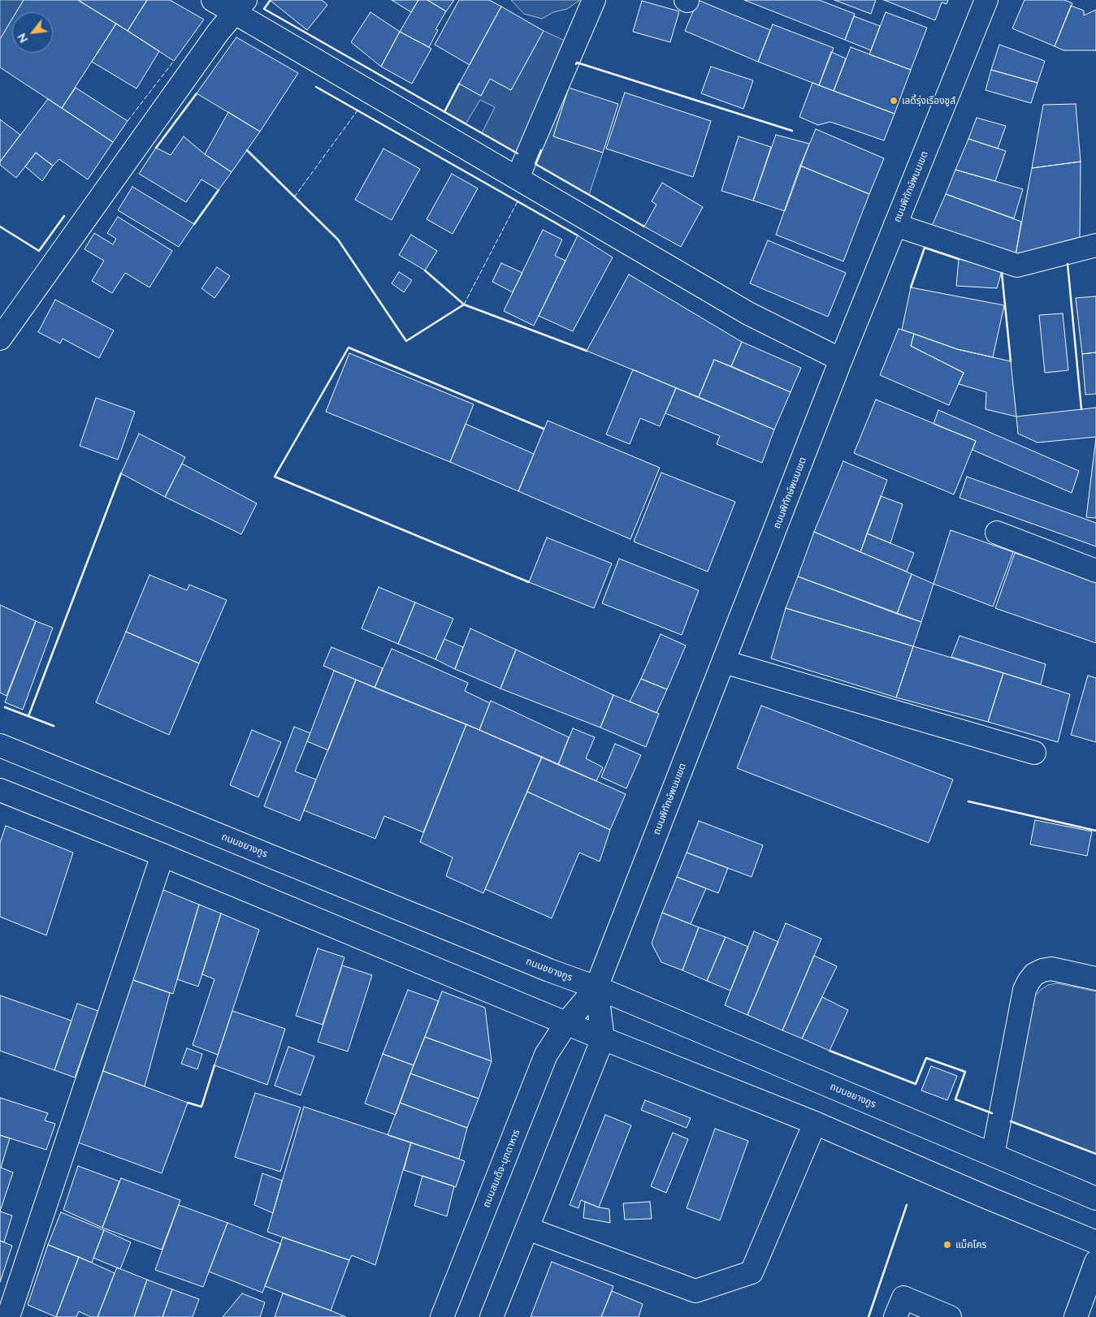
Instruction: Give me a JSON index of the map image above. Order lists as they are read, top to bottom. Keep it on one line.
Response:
{"streets":{"main road":["ถนนพิทักษ์พนมเขต","ถนนชยางกูร","ถนนสมเด็จ-มุกดาหาร"]},"crossings":[["ถนนพิทักษ์พนมเขต","ถนนชยางกูร"],["ถนนพิทักษ์พนมเขต","ถนนสมเด็จ-มุกดาหาร"],["ถนนชยางกูร","ถนนสมเด็จ-มุกดาหาร"]],"places":["เลดี้รุ่งเรืองชูส์","แม็คโคร"],"north":"bottom left"}
